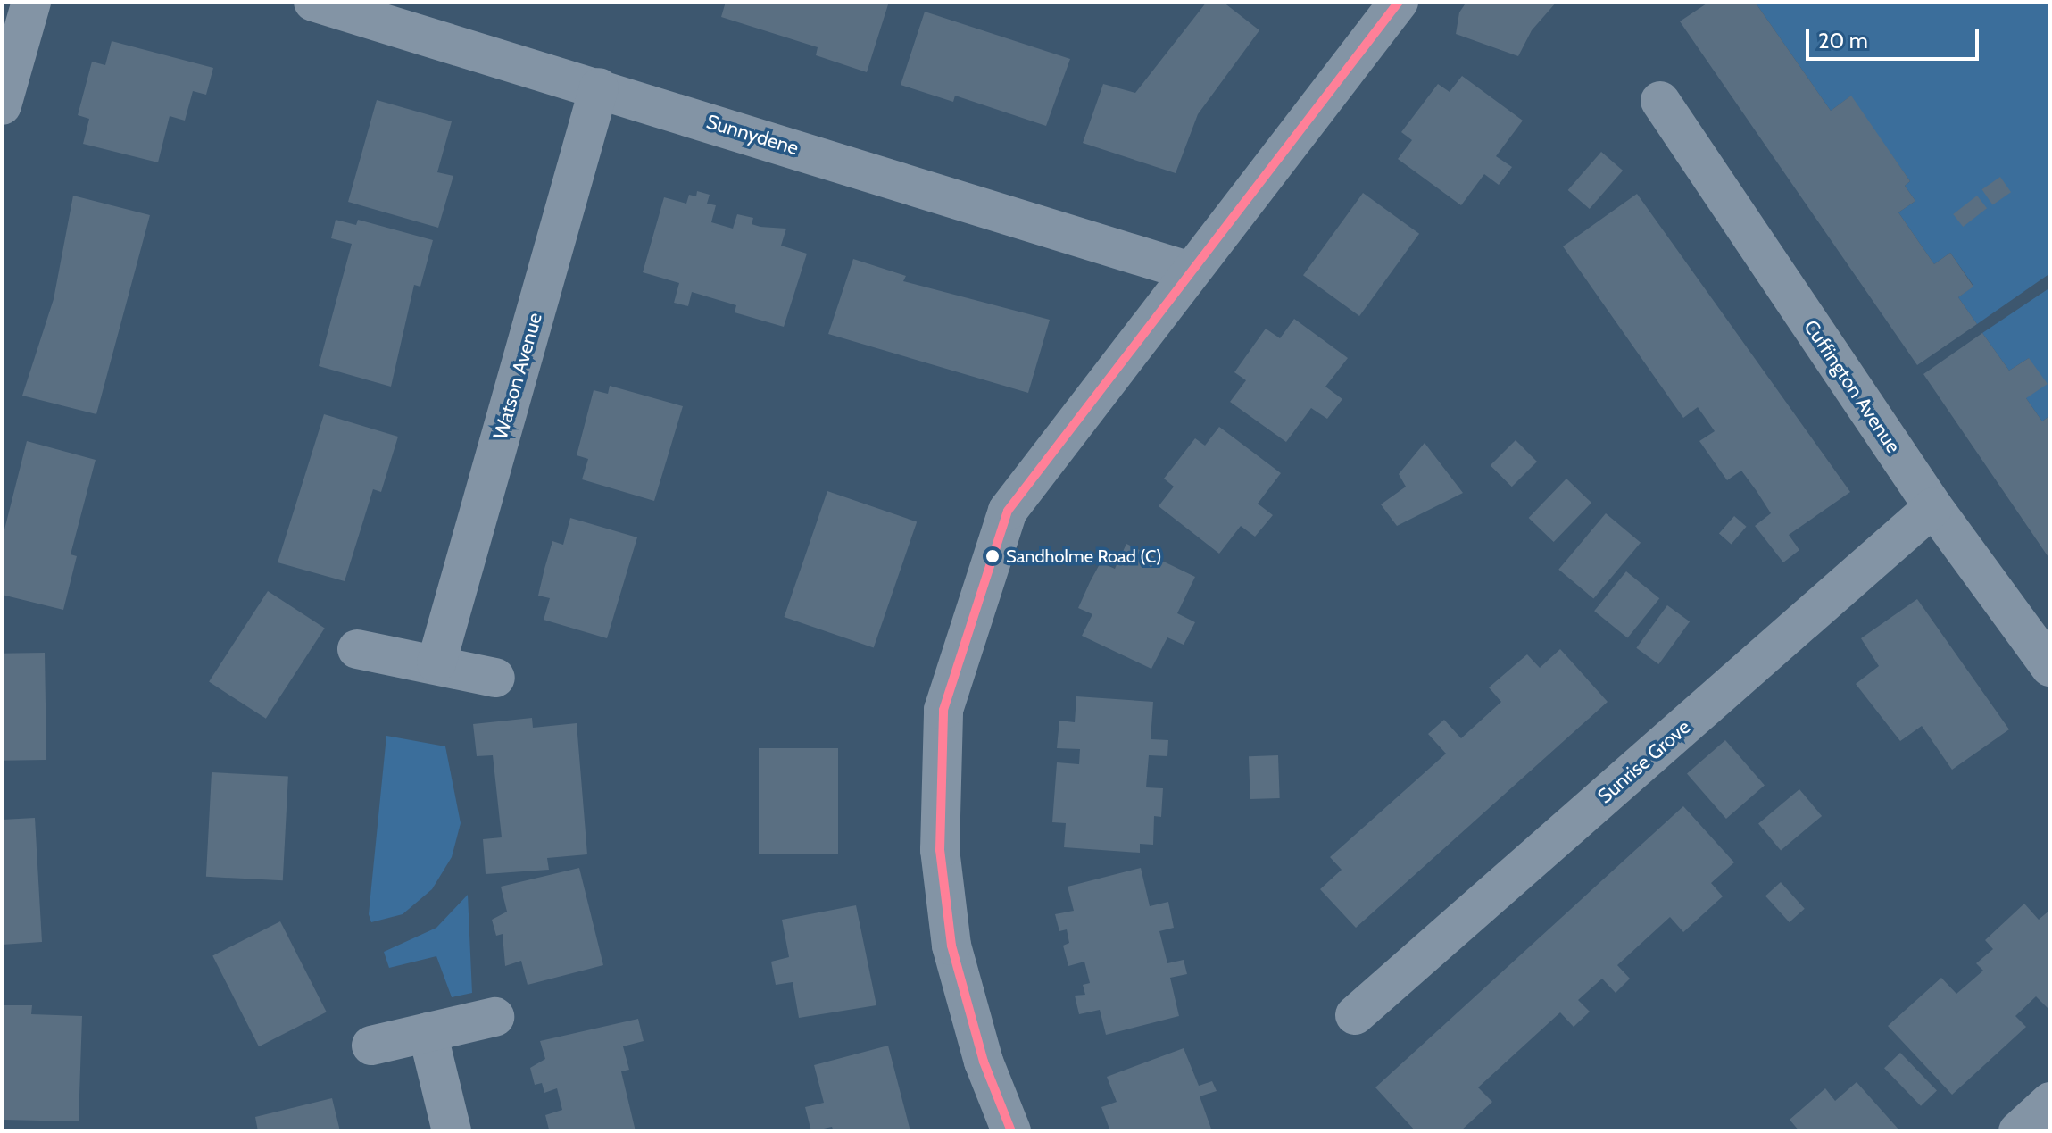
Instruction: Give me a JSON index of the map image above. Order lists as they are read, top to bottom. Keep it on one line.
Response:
{"streets":{"street":["Sunnydene","Watson Avenue","Cuffington Avenue","Sunrise Grove"]},"crossings":[["Sunnydene","Watson Avenue"],["Cuffington Avenue","Sunrise Grove"]],"places":["Sandholme Road (C)"],"scale_bar":"20 m"}
